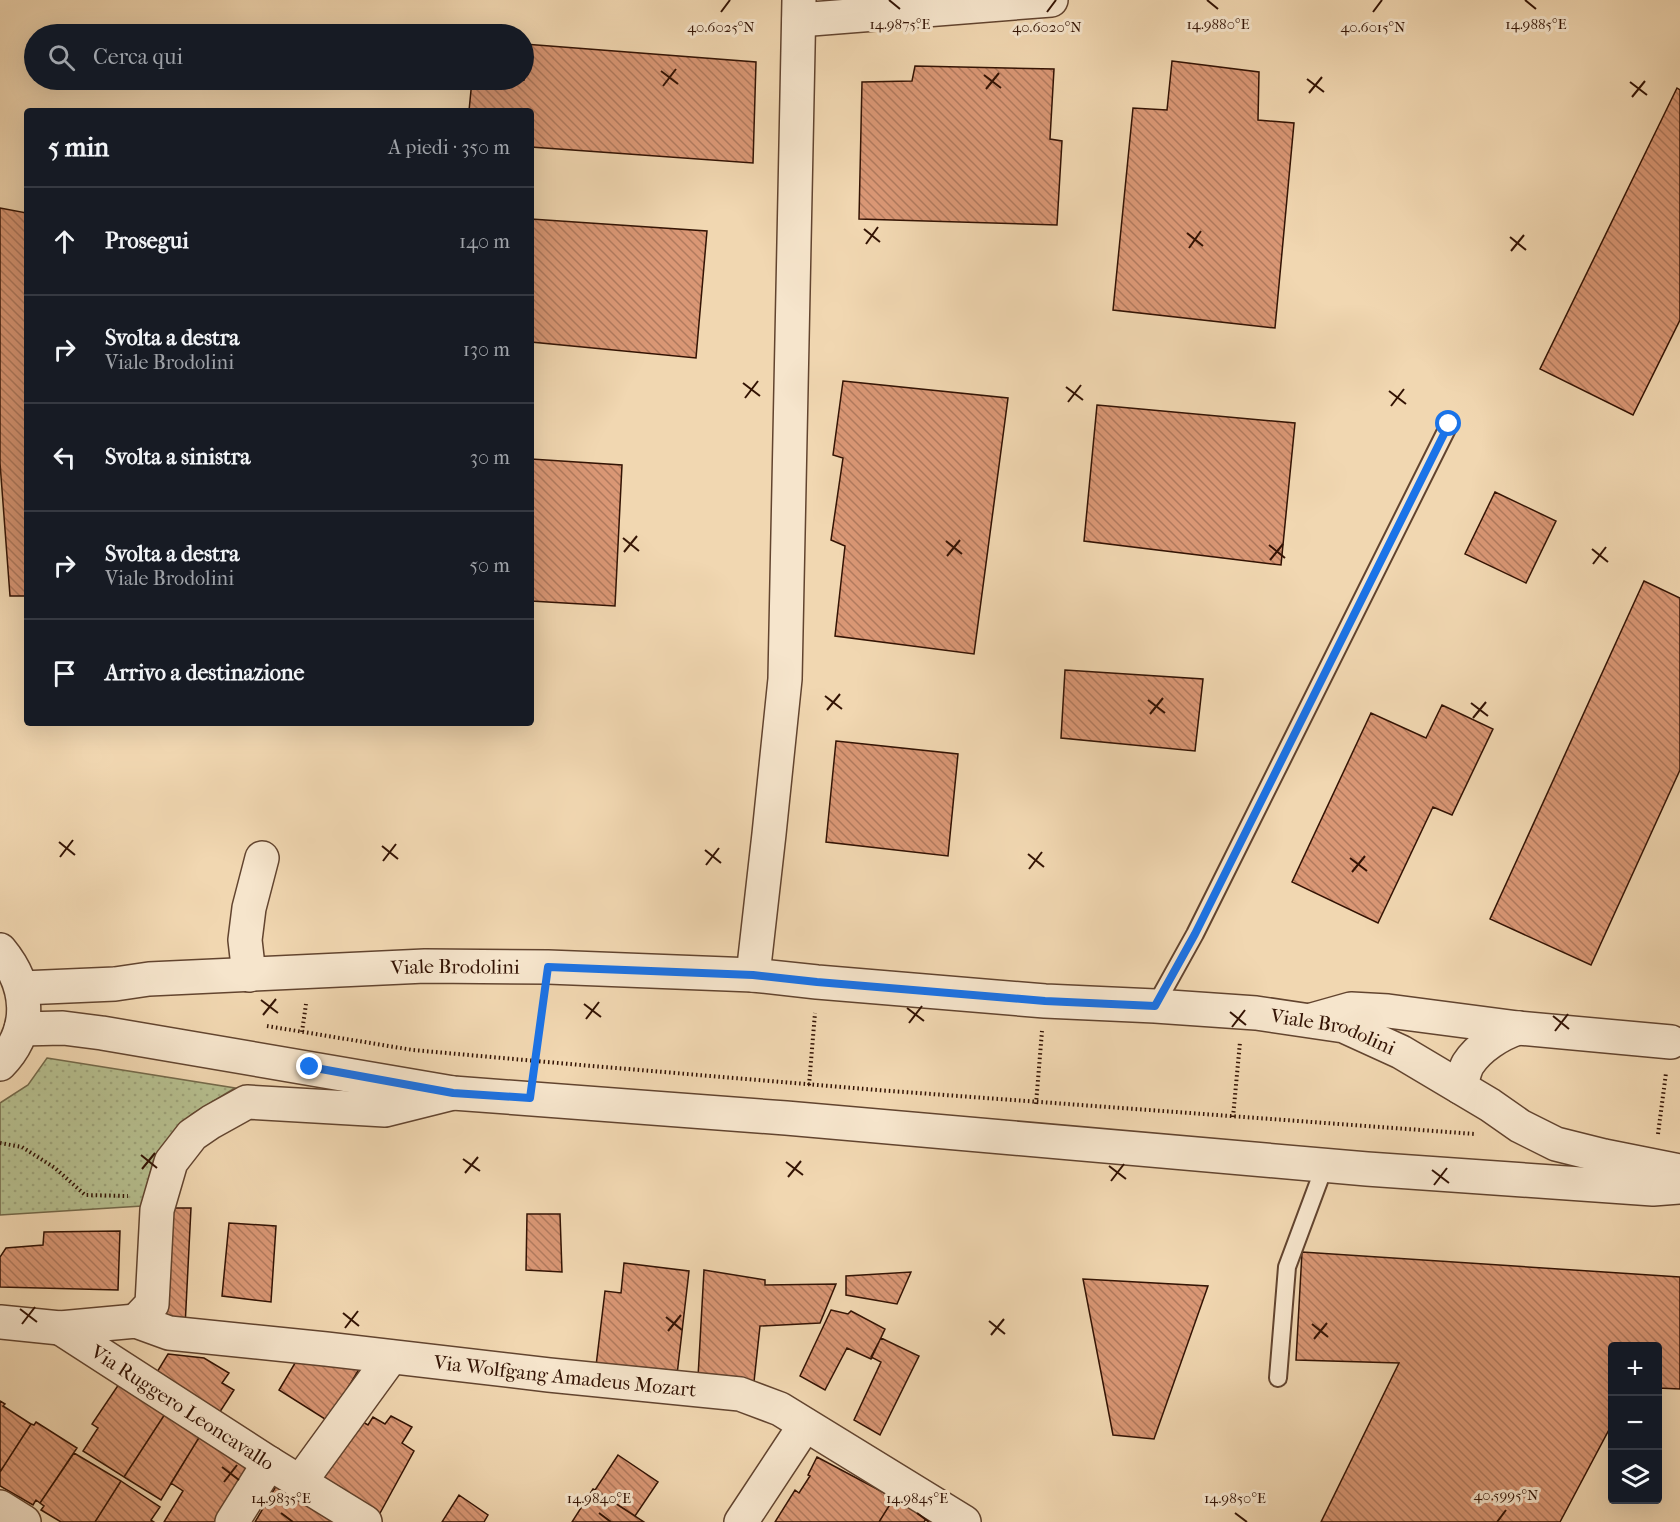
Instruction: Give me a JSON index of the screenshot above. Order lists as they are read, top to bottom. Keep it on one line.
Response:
{"streets":{"street":["Viale Brodolini","Via Wolfgang Amadeus Mozart","Via Ruggero Leoncavallo"]},"crossings":[["Via Wolfgang Amadeus Mozart","Via Ruggero Leoncavallo"]],"page":{"search":"Cerca qui","heading":["5 min","A piedi · 350 m"],"list":[["Prosegui","140 m"],["Svolta a destra","Viale Brodolini","130 m"],["Svolta a sinistra","30 m"],["Svolta a destra","Viale Brodolini","50 m"],"Arrivo a destinazione"],"map_buttons":["+","−"]},"coordinates":["14.9875°E","14.9880°E","14.9885°E","40.6025°N","40.6020°N","40.6015°N","40.5995°N","14.9835°E","14.9840°E","14.9845°E","14.9850°E"]}
